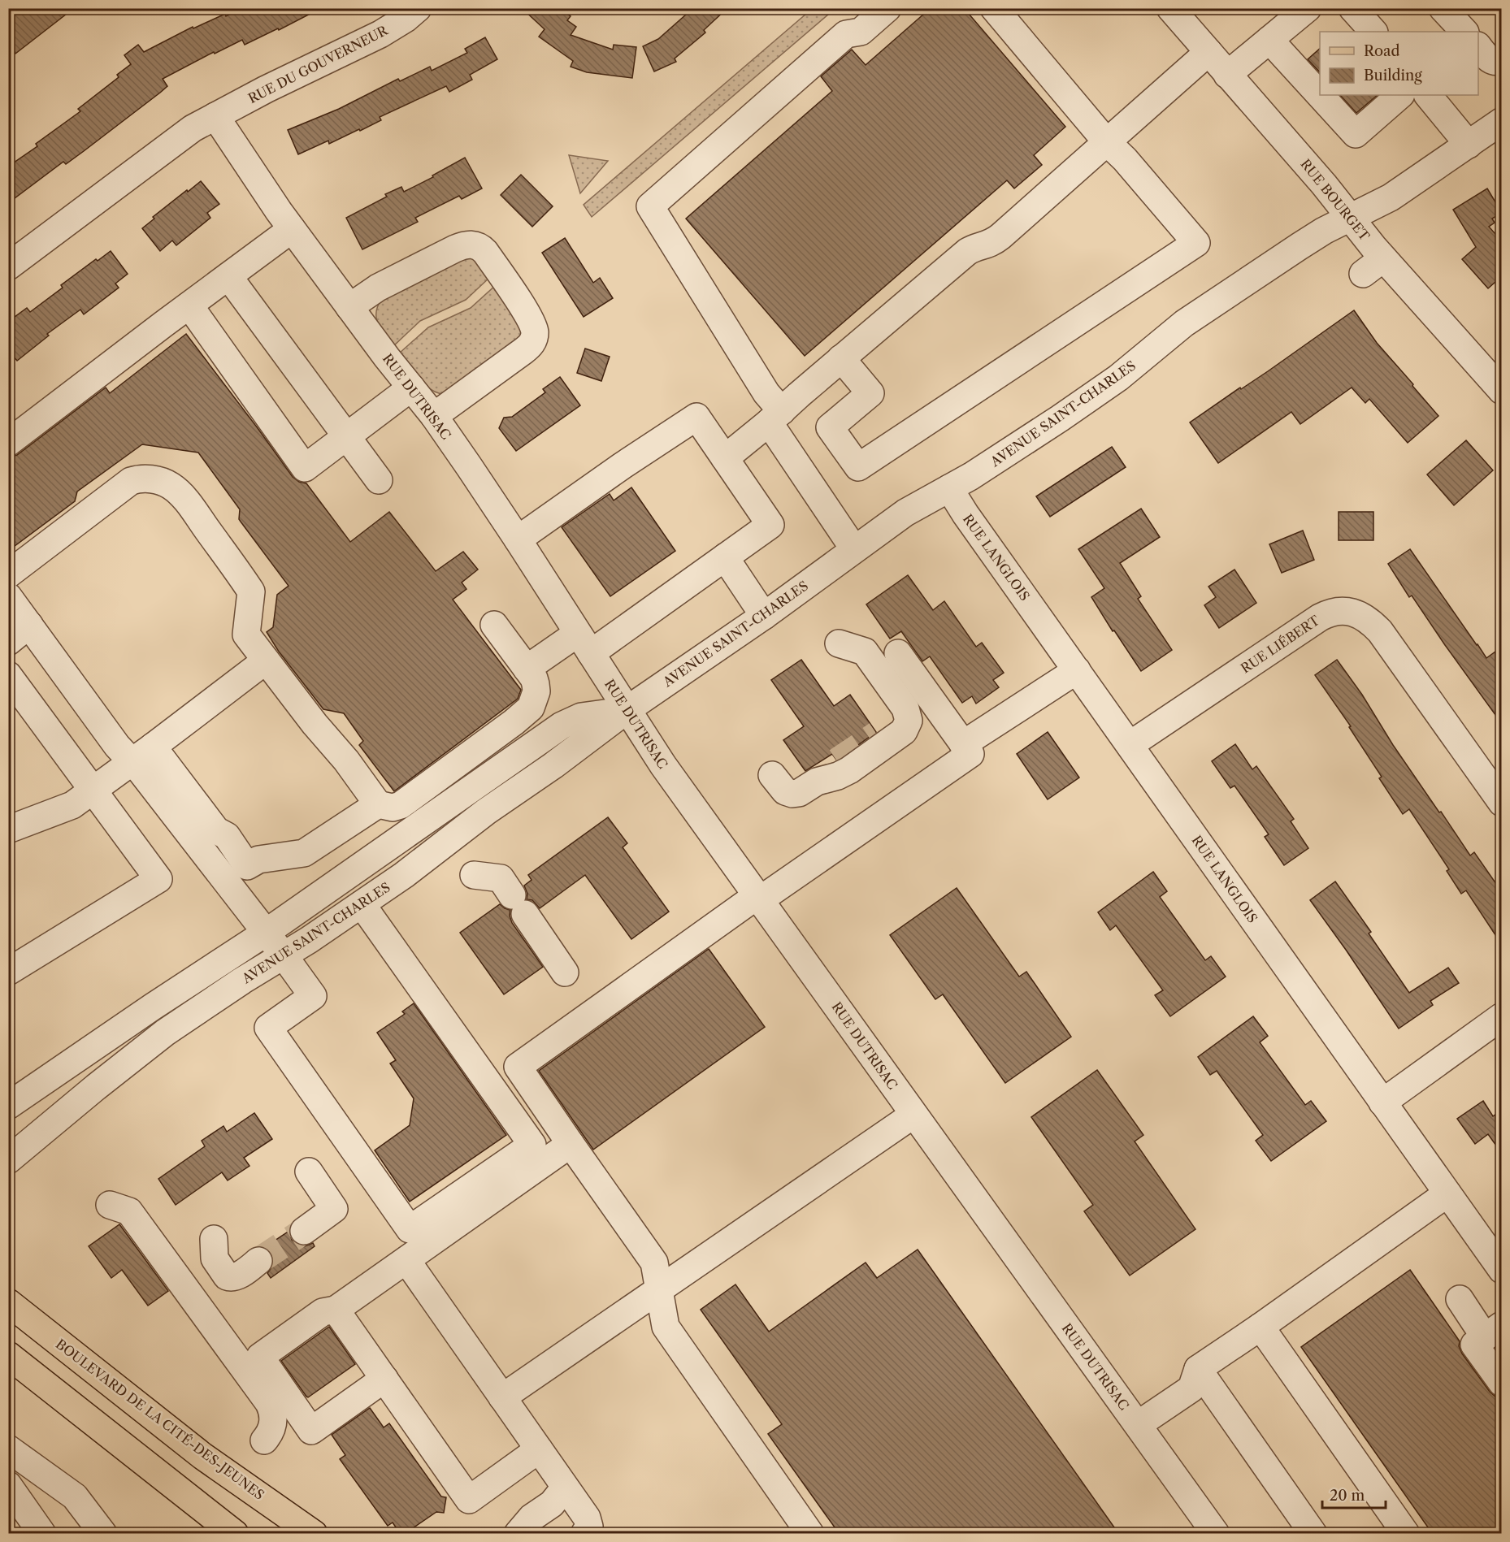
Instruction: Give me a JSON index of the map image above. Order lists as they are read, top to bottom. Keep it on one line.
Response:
{"streets":{"main road":["BOULEVARD DE LA CITÉ-DES-JEUNES"],"street":["RUE DU GOUVERNEUR","RUE BOURGET","RUE DUTRISAC","AVENUE SAINT-CHARLES","RUE LANGLOIS","RUE LIÉBERT"]},"crossings":[["RUE DU GOUVERNEUR","RUE DUTRISAC"],["RUE BOURGET","AVENUE SAINT-CHARLES"],["RUE DUTRISAC","AVENUE SAINT-CHARLES"],["AVENUE SAINT-CHARLES","RUE LANGLOIS"],["RUE LANGLOIS","RUE LIÉBERT"]],"legend":["Road","Building"],"scale_bar":"20 m"}
